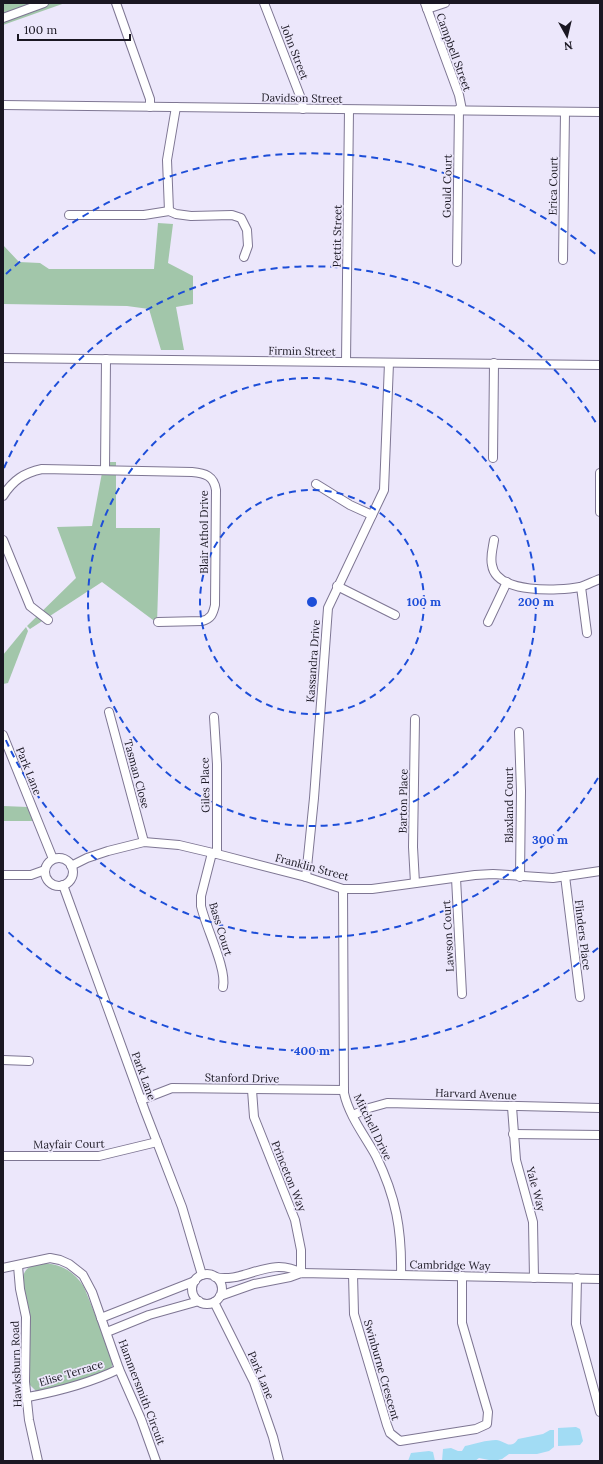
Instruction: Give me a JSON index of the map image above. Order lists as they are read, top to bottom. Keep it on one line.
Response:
{"streets":{"street":["John Street","Campbell Street","Davidson Street","Gould Court","Erica Court","Pettit Street","Firmin Street","Blair Athol Drive","Kassandra Drive","Park Lane","Tasman Close","Giles Place","Barton Place","Blaxland Court","Franklin Street","Bass Court","Flinders Place","Lawson Court","Stanford Drive","Harvard Avenue","Mitchell Drive","Mayfair Court","Princeton Way","Yale Way","Cambridge Way","Hawksburn Road","Swinburne Crescent","Elise Terrace","Hammersmith Circuit"]},"crossings":[["John Street","Davidson Street"],["Campbell Street","Davidson Street"],["Campbell Street","Gould Court"],["Davidson Street","Gould Court"],["Davidson Street","Erica Court"],["Davidson Street","Pettit Street"],["Pettit Street","Firmin Street"],["Firmin Street","Kassandra Drive"],["Kassandra Drive","Franklin Street"],["Park Lane","Franklin Street"],["Park Lane","Stanford Drive"],["Park Lane","Mayfair Court"],["Park Lane","Cambridge Way"],["Park Lane","Hammersmith Circuit"],["Tasman Close","Franklin Street"],["Giles Place","Franklin Street"],["Giles Place","Bass Court"],["Barton Place","Franklin Street"],["Blaxland Court","Franklin Street"],["Franklin Street","Bass Court"],["Franklin Street","Flinders Place"],["Franklin Street","Lawson Court"],["Franklin Street","Mitchell Drive"],["Stanford Drive","Mitchell Drive"],["Stanford Drive","Princeton Way"],["Harvard Avenue","Mitchell Drive"],["Harvard Avenue","Yale Way"],["Mitchell Drive","Cambridge Way"],["Princeton Way","Cambridge Way"],["Yale Way","Cambridge Way"],["Cambridge Way","Swinburne Crescent"],["Cambridge Way","Hammersmith Circuit"],["Hawksburn Road","Elise Terrace"],["Hawksburn Road","Hammersmith Circuit"],["Elise Terrace","Hammersmith Circuit"]],"scale_bar":"100 m","north":"bottom","rings":["100 m","200 m","300 m","400 m"]}
